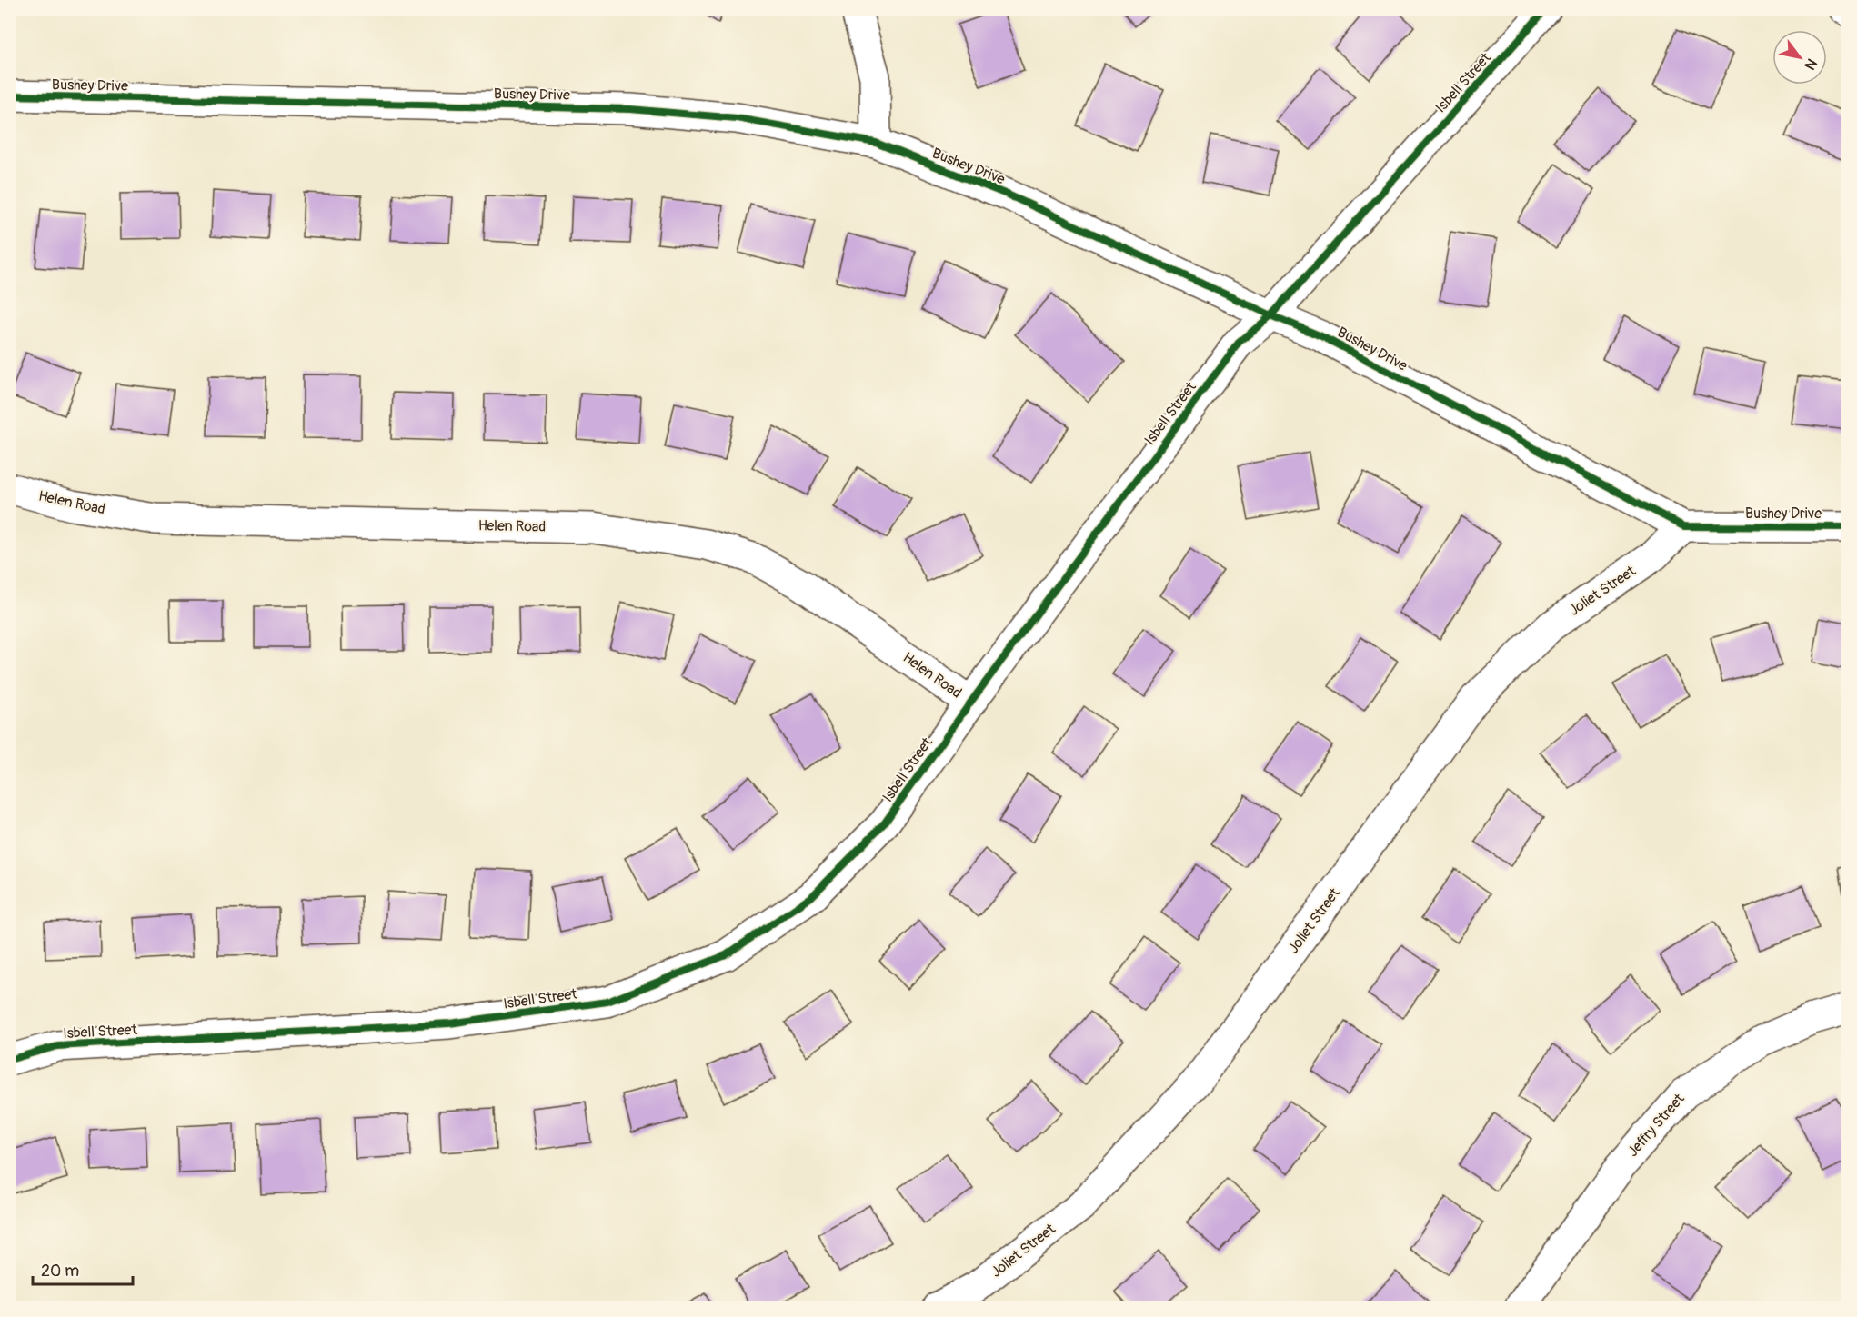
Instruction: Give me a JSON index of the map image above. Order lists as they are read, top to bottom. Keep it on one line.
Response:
{"streets":{"street":["Isbell Street","Bushey Drive","Helen Road","Joliet Street","Jeffry Street"]},"crossings":[["Isbell Street","Bushey Drive"],["Isbell Street","Helen Road"],["Bushey Drive","Joliet Street"]],"scale_bar":"20 m","north":"bottom right"}
